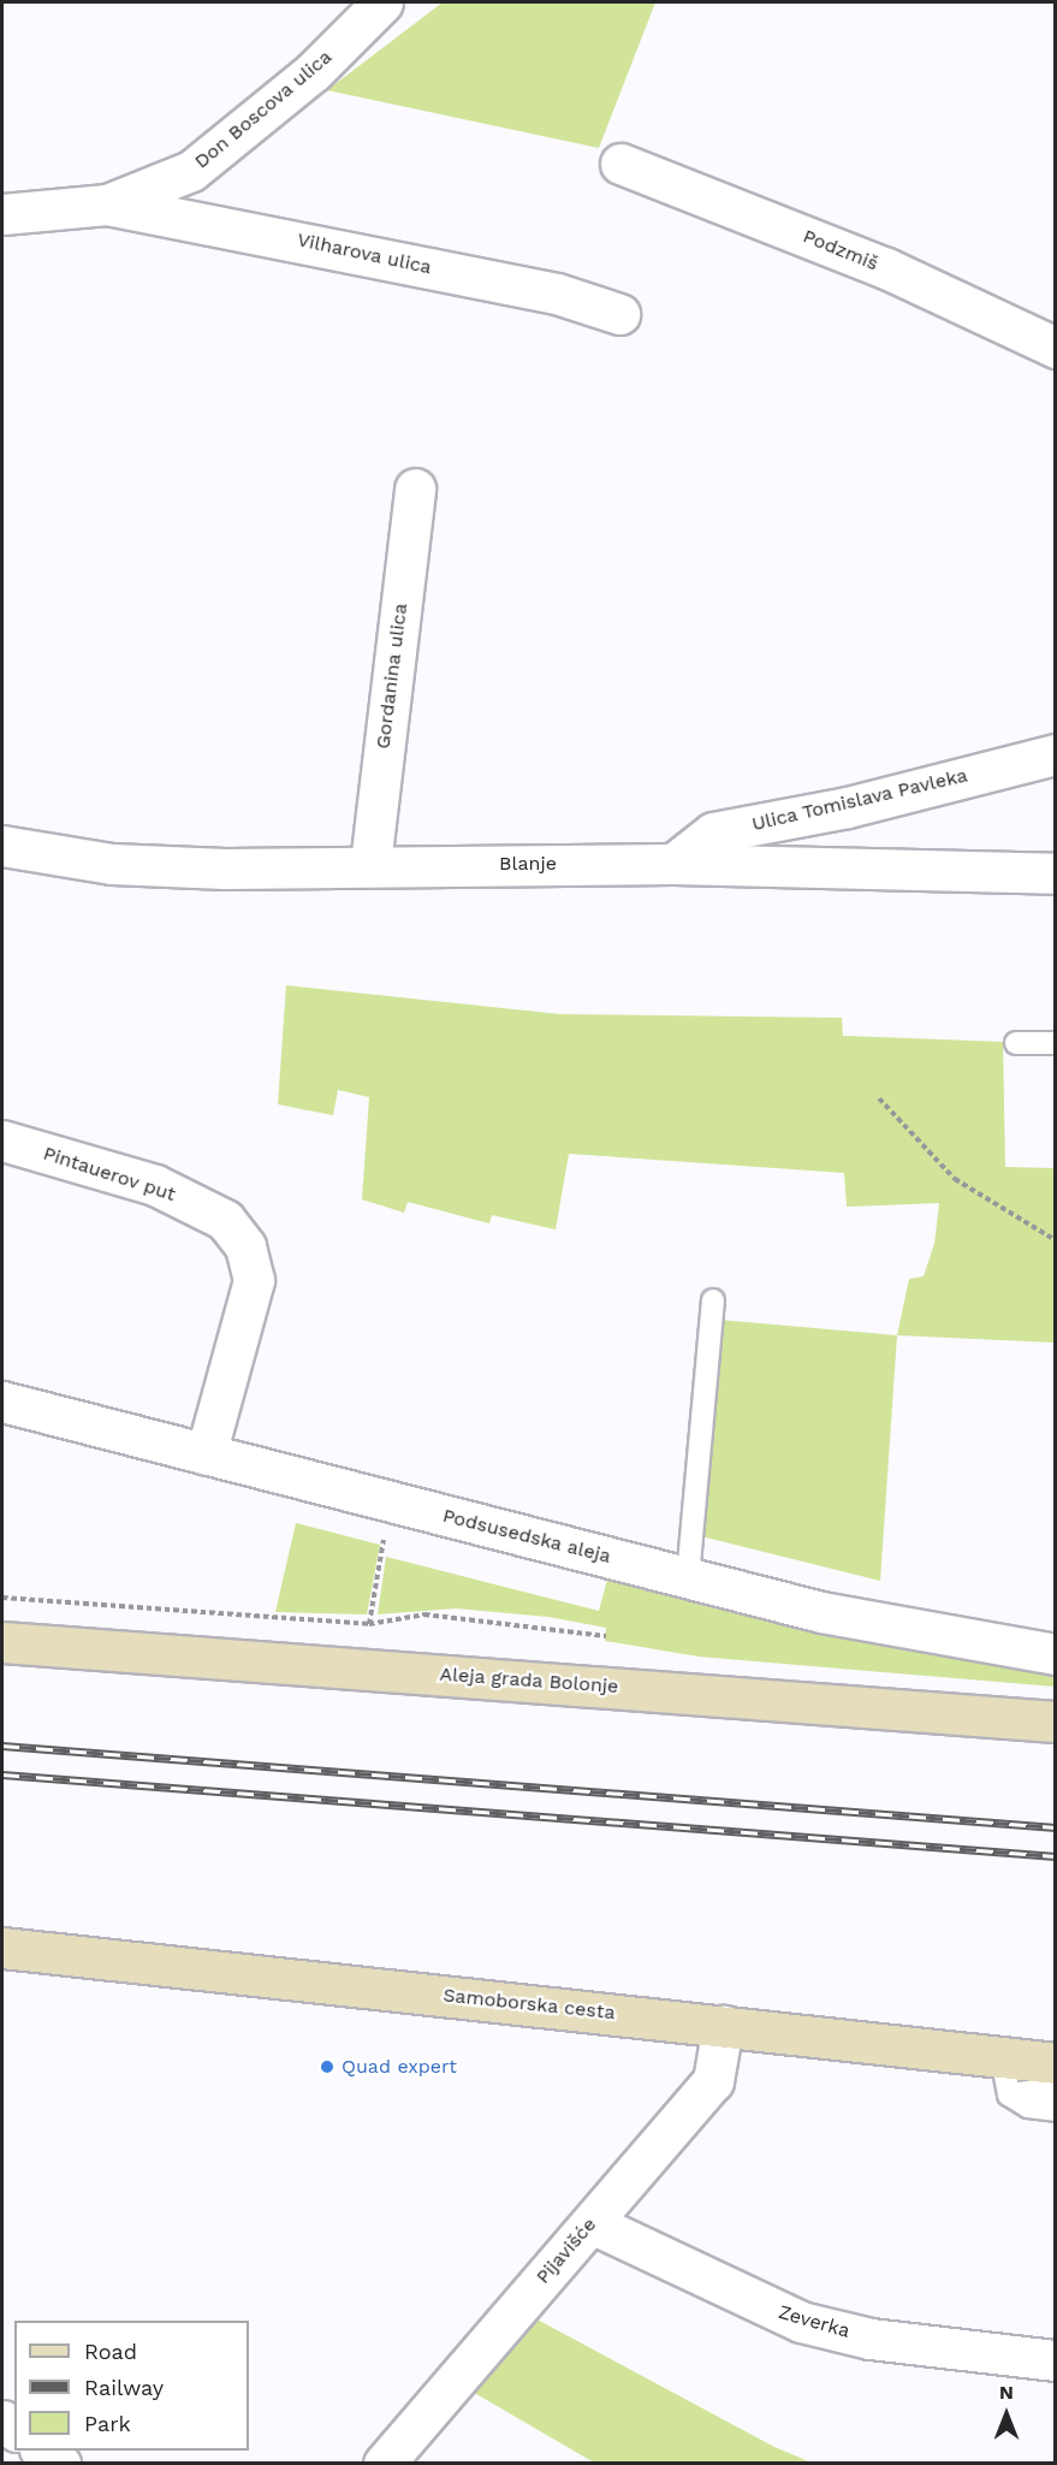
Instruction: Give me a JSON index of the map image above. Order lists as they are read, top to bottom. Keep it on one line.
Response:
{"streets":{"main road":["Aleja grada Bolonje","Samoborska cesta"],"street":["Don Boscova ulica","Podzmiš","Vilharova ulica","Gordanina ulica","Ulica Tomislava Pavleka","Blanje","Pintauerov put","Podsusedska aleja","Pijavišće","Zeverka"]},"crossings":[["Don Boscova ulica","Vilharova ulica"],["Gordanina ulica","Blanje"],["Ulica Tomislava Pavleka","Blanje"],["Pintauerov put","Podsusedska aleja"],["Samoborska cesta","Pijavišće"],["Pijavišće","Zeverka"]],"places":["Quad expert"],"legend":["Road","Railway","Park"],"north":"top"}
